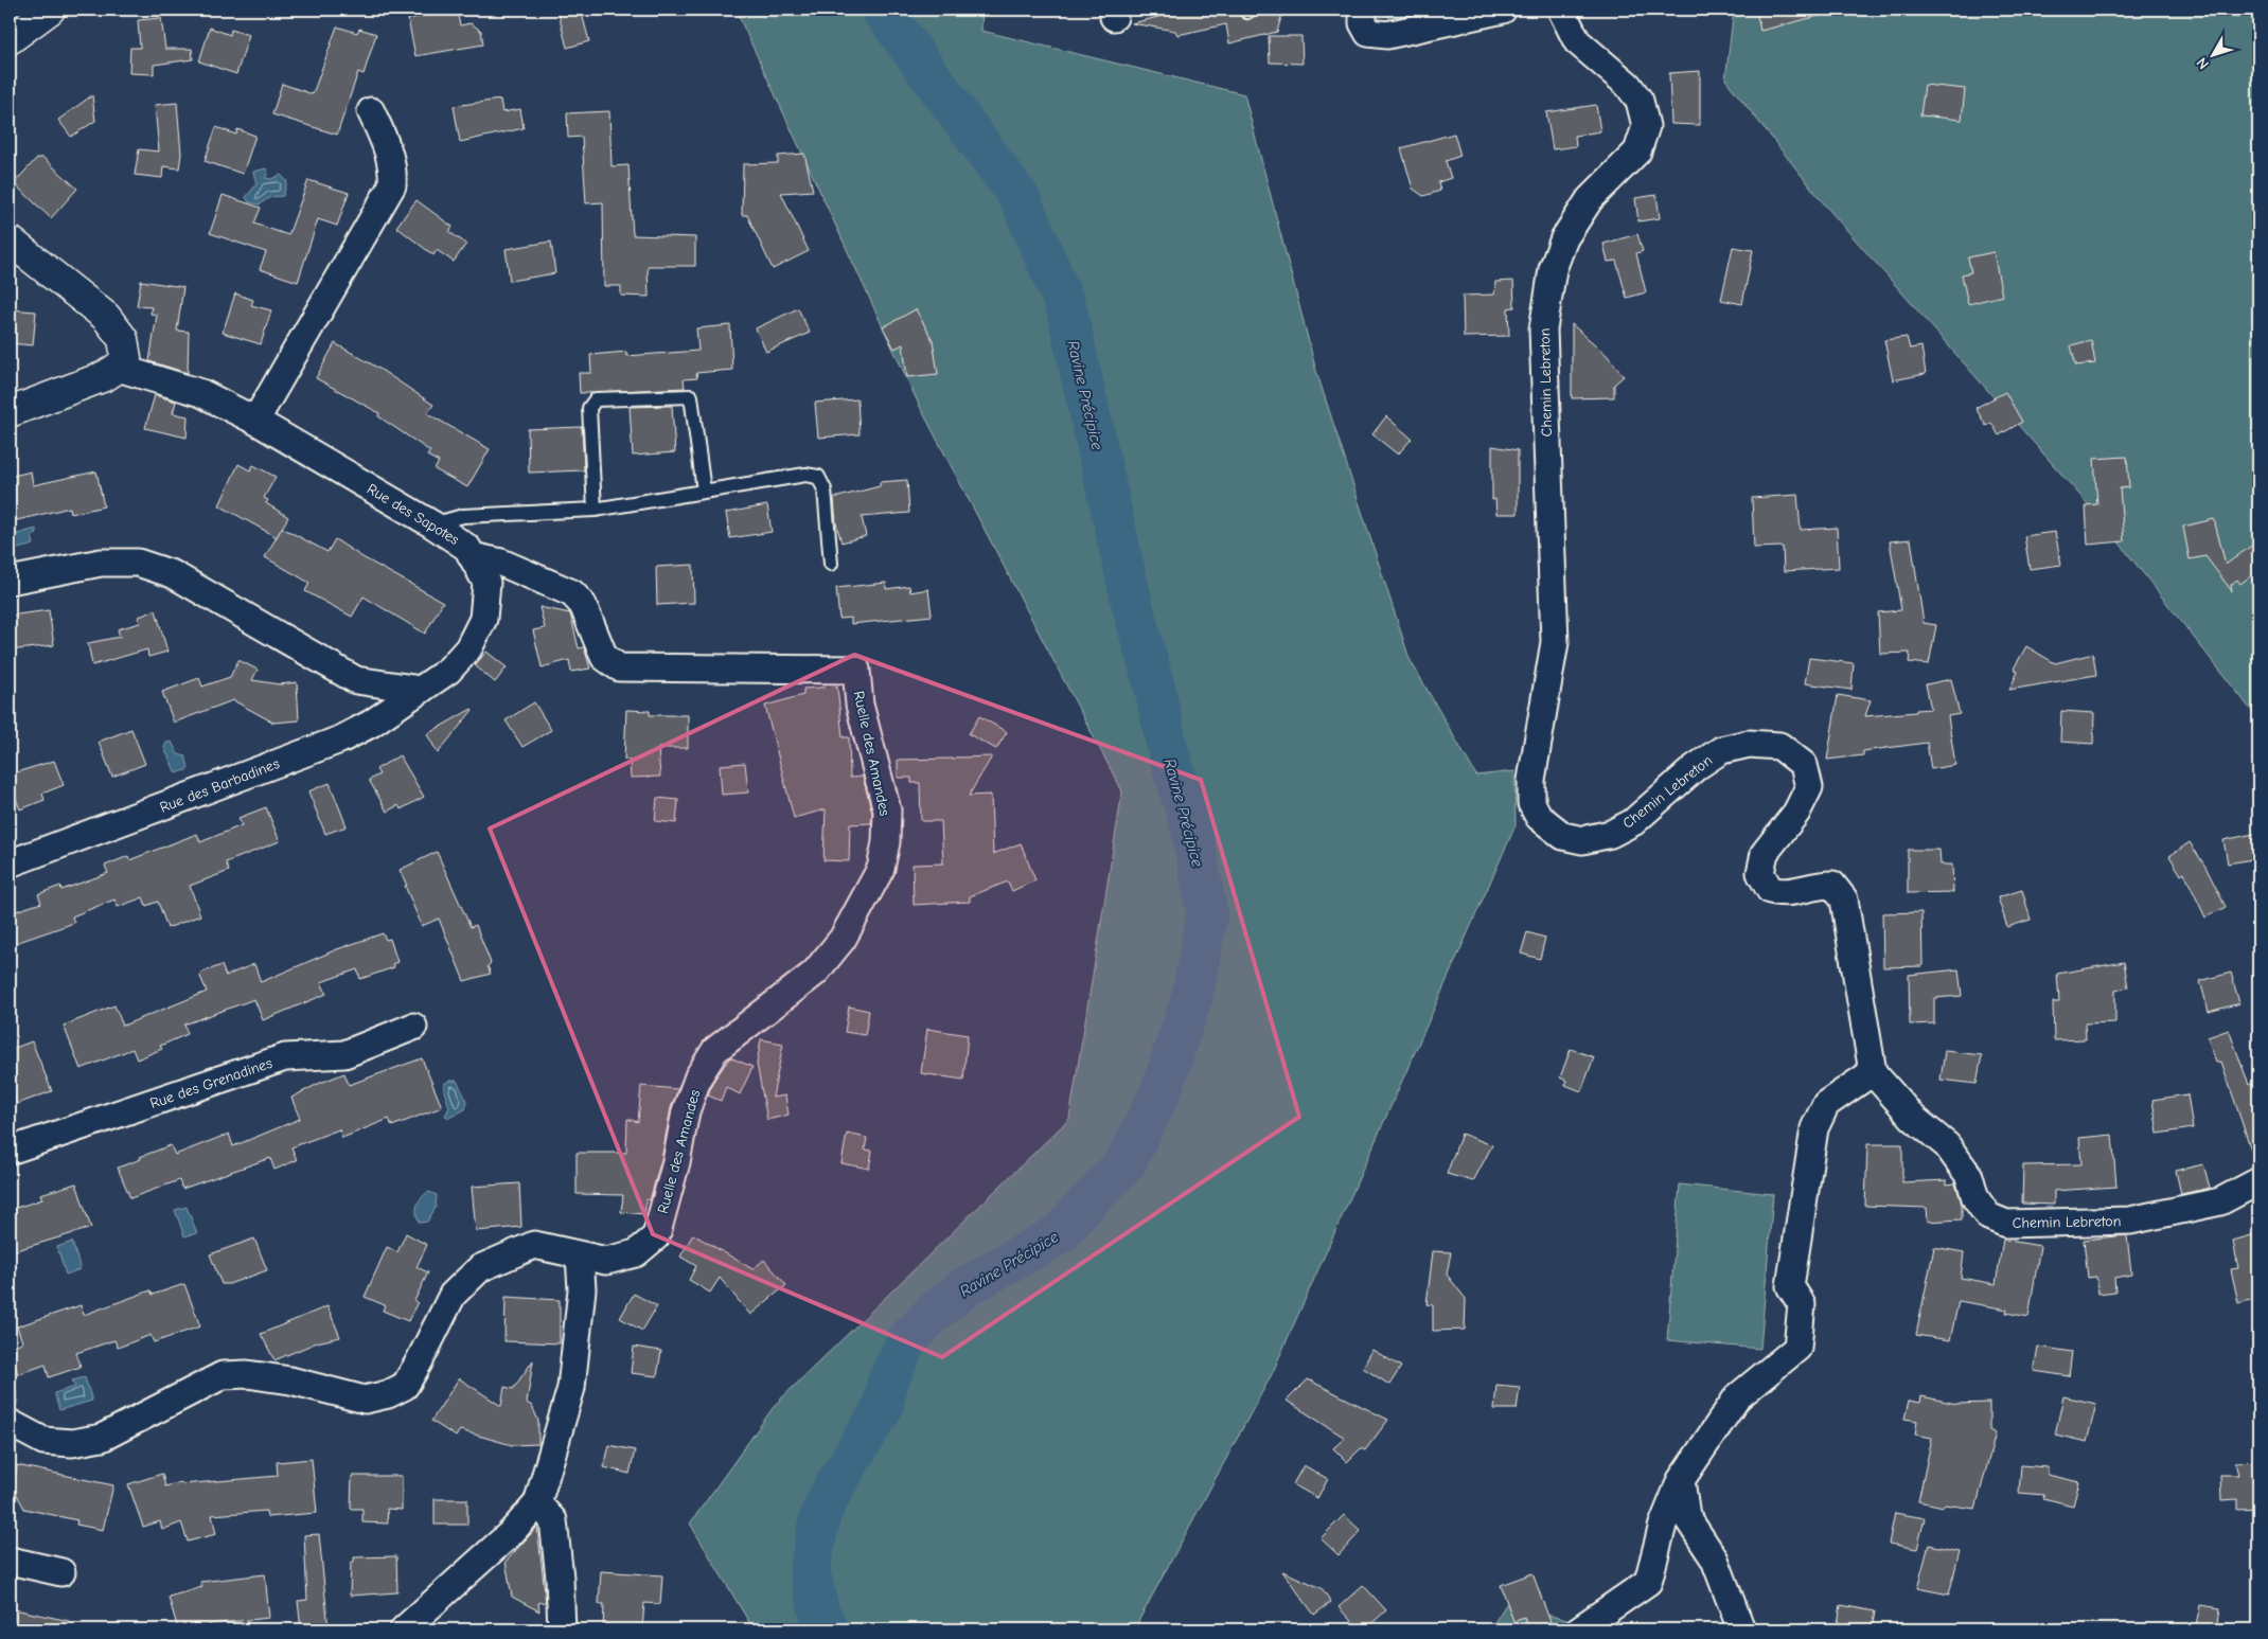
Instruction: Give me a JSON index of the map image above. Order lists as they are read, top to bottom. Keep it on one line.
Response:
{"streets":{"street":["Chemin Lebreton","Rue des Sapotes","Ruelle des Amandes","Rue des Barbadines","Rue des Grenadines"]},"crossings":[["Rue des Sapotes","Ruelle des Amandes"],["Rue des Sapotes","Rue des Barbadines"]],"water":["Ravine Précipice"],"north":"bottom left"}
